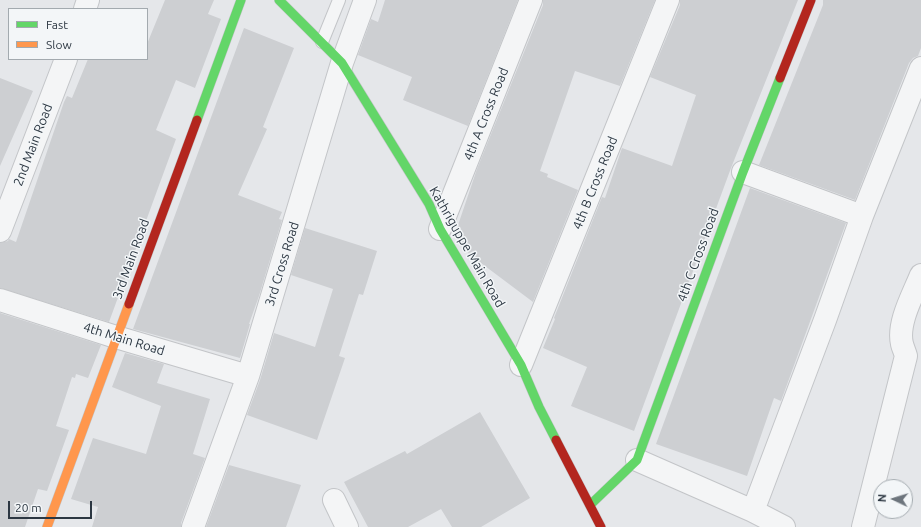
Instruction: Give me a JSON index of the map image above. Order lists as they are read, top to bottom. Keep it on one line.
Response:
{"streets":{"street":["4th A Cross Road","2nd Main Road","4th B Cross Road","Kathriguppe Main Road","4th C Cross Road","3rd Main Road","3rd Cross Road","4th Main Road"]},"crossings":[["4th A Cross Road","Kathriguppe Main Road"],["4th B Cross Road","Kathriguppe Main Road"],["Kathriguppe Main Road","4th C Cross Road"],["Kathriguppe Main Road","3rd Cross Road"],["3rd Main Road","4th Main Road"],["3rd Cross Road","4th Main Road"]],"legend":["Fast","Slow"],"scale_bar":"20 m","north":"left"}
